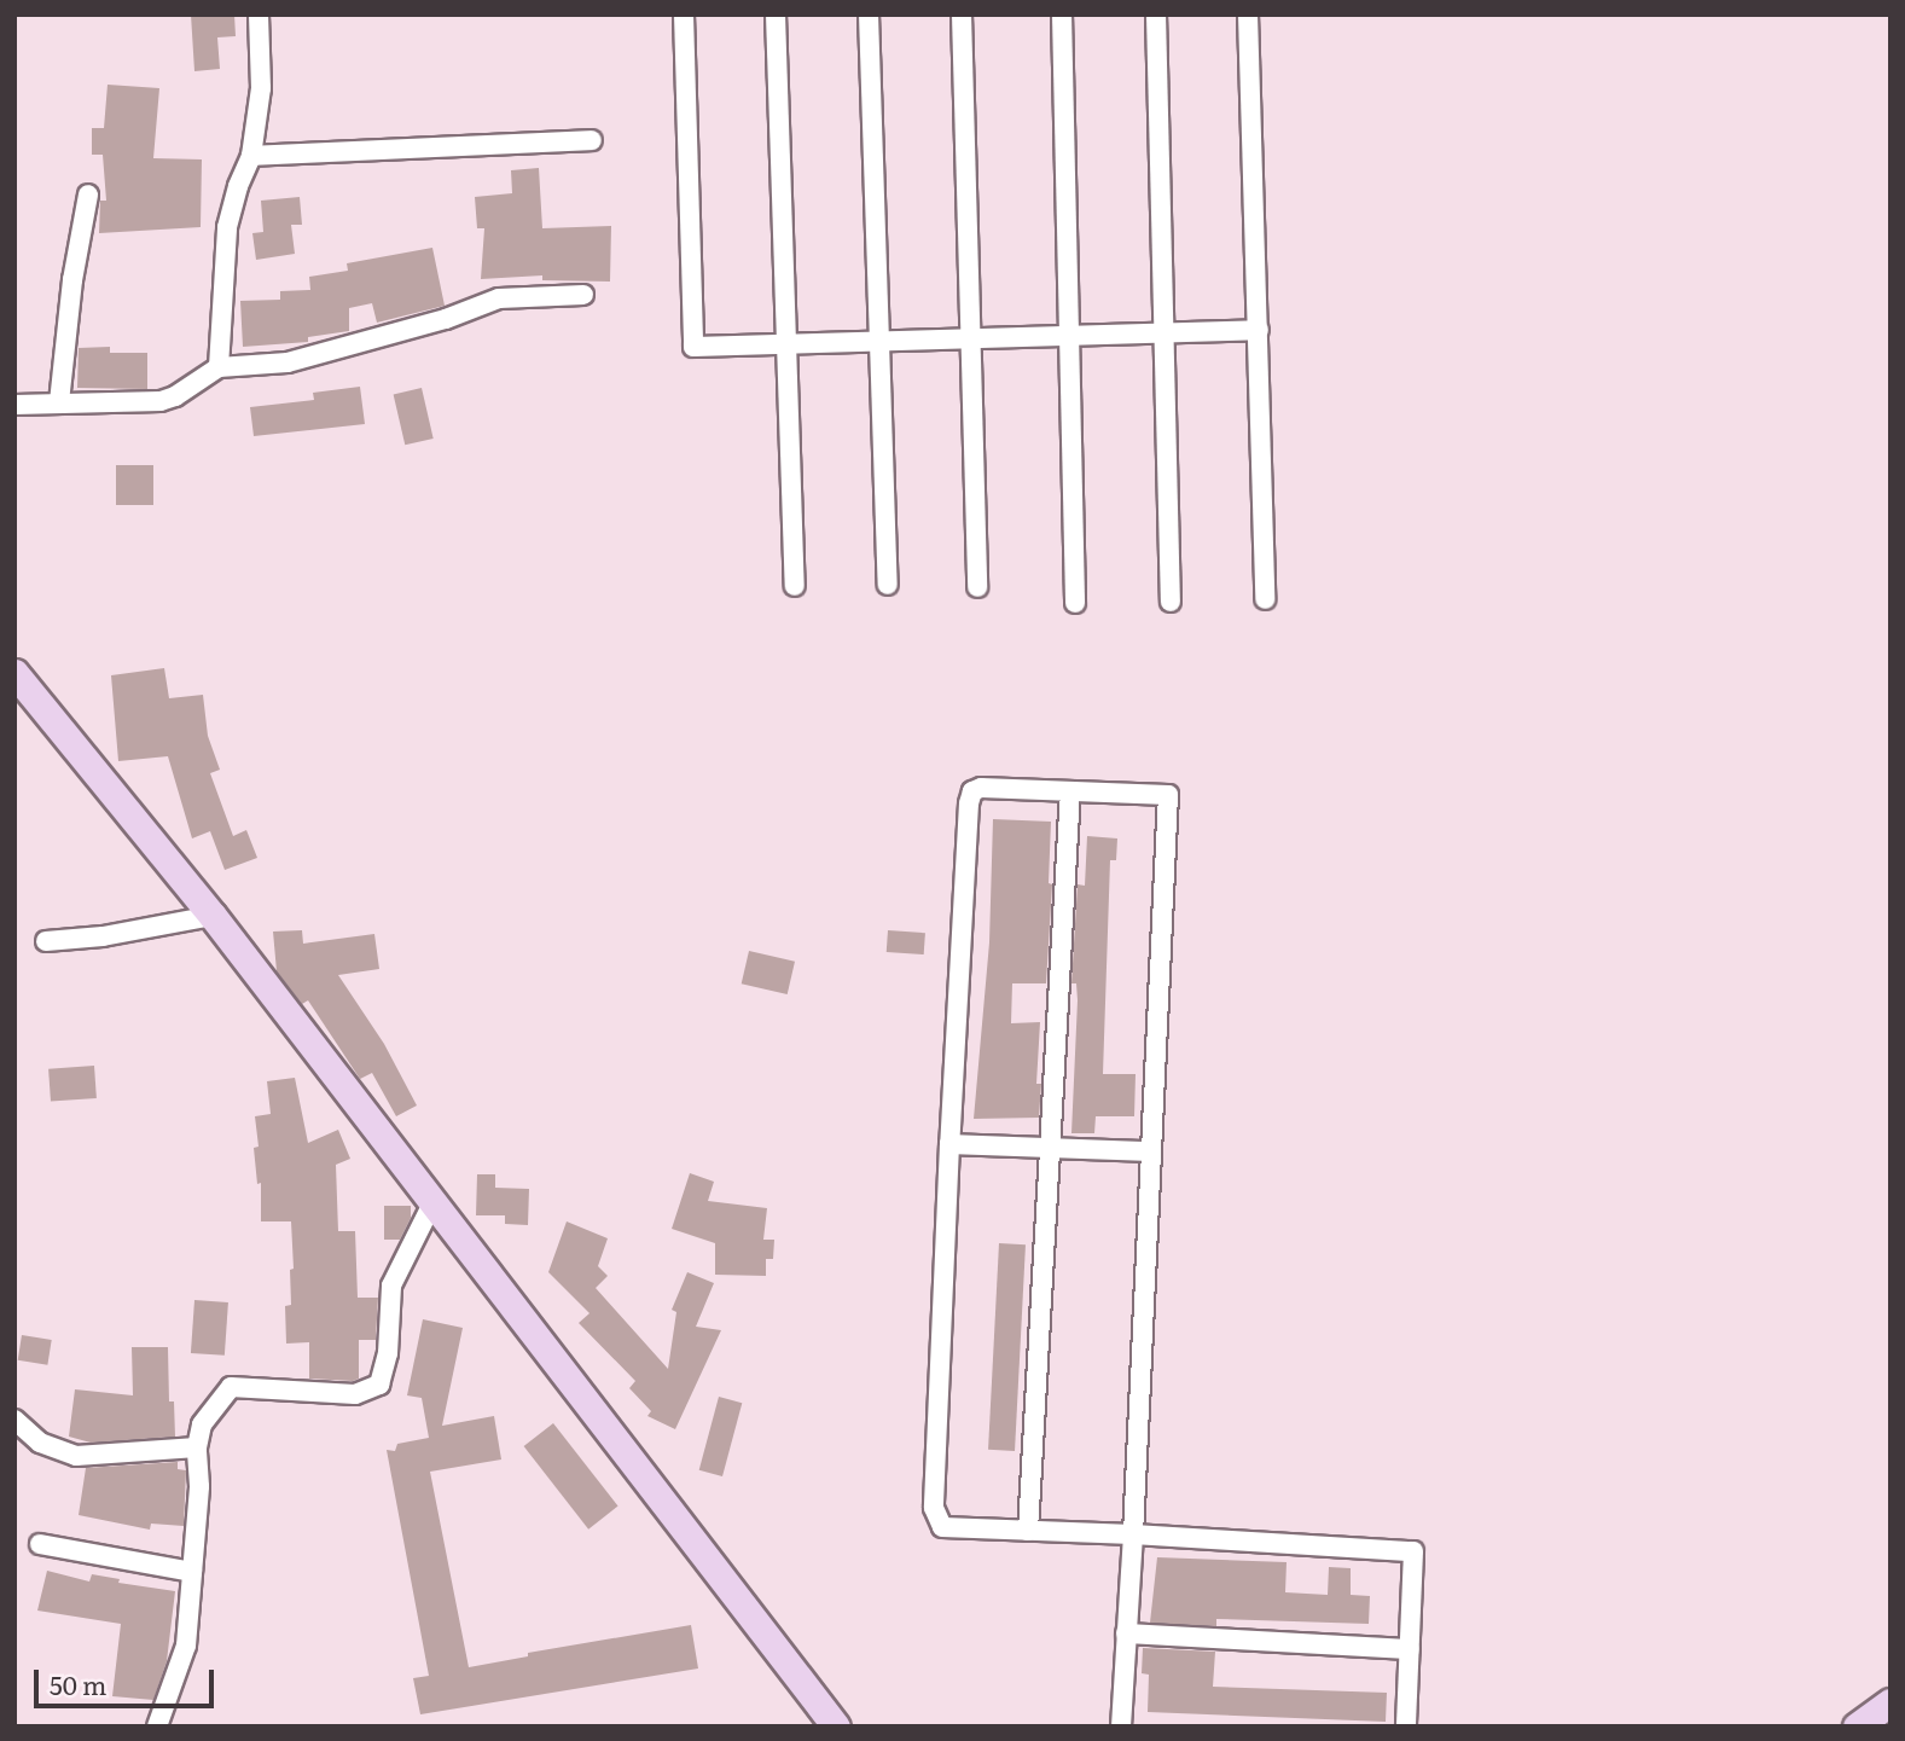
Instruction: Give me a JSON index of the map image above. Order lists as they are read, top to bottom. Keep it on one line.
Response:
{"scale_bar":"50 m"}
